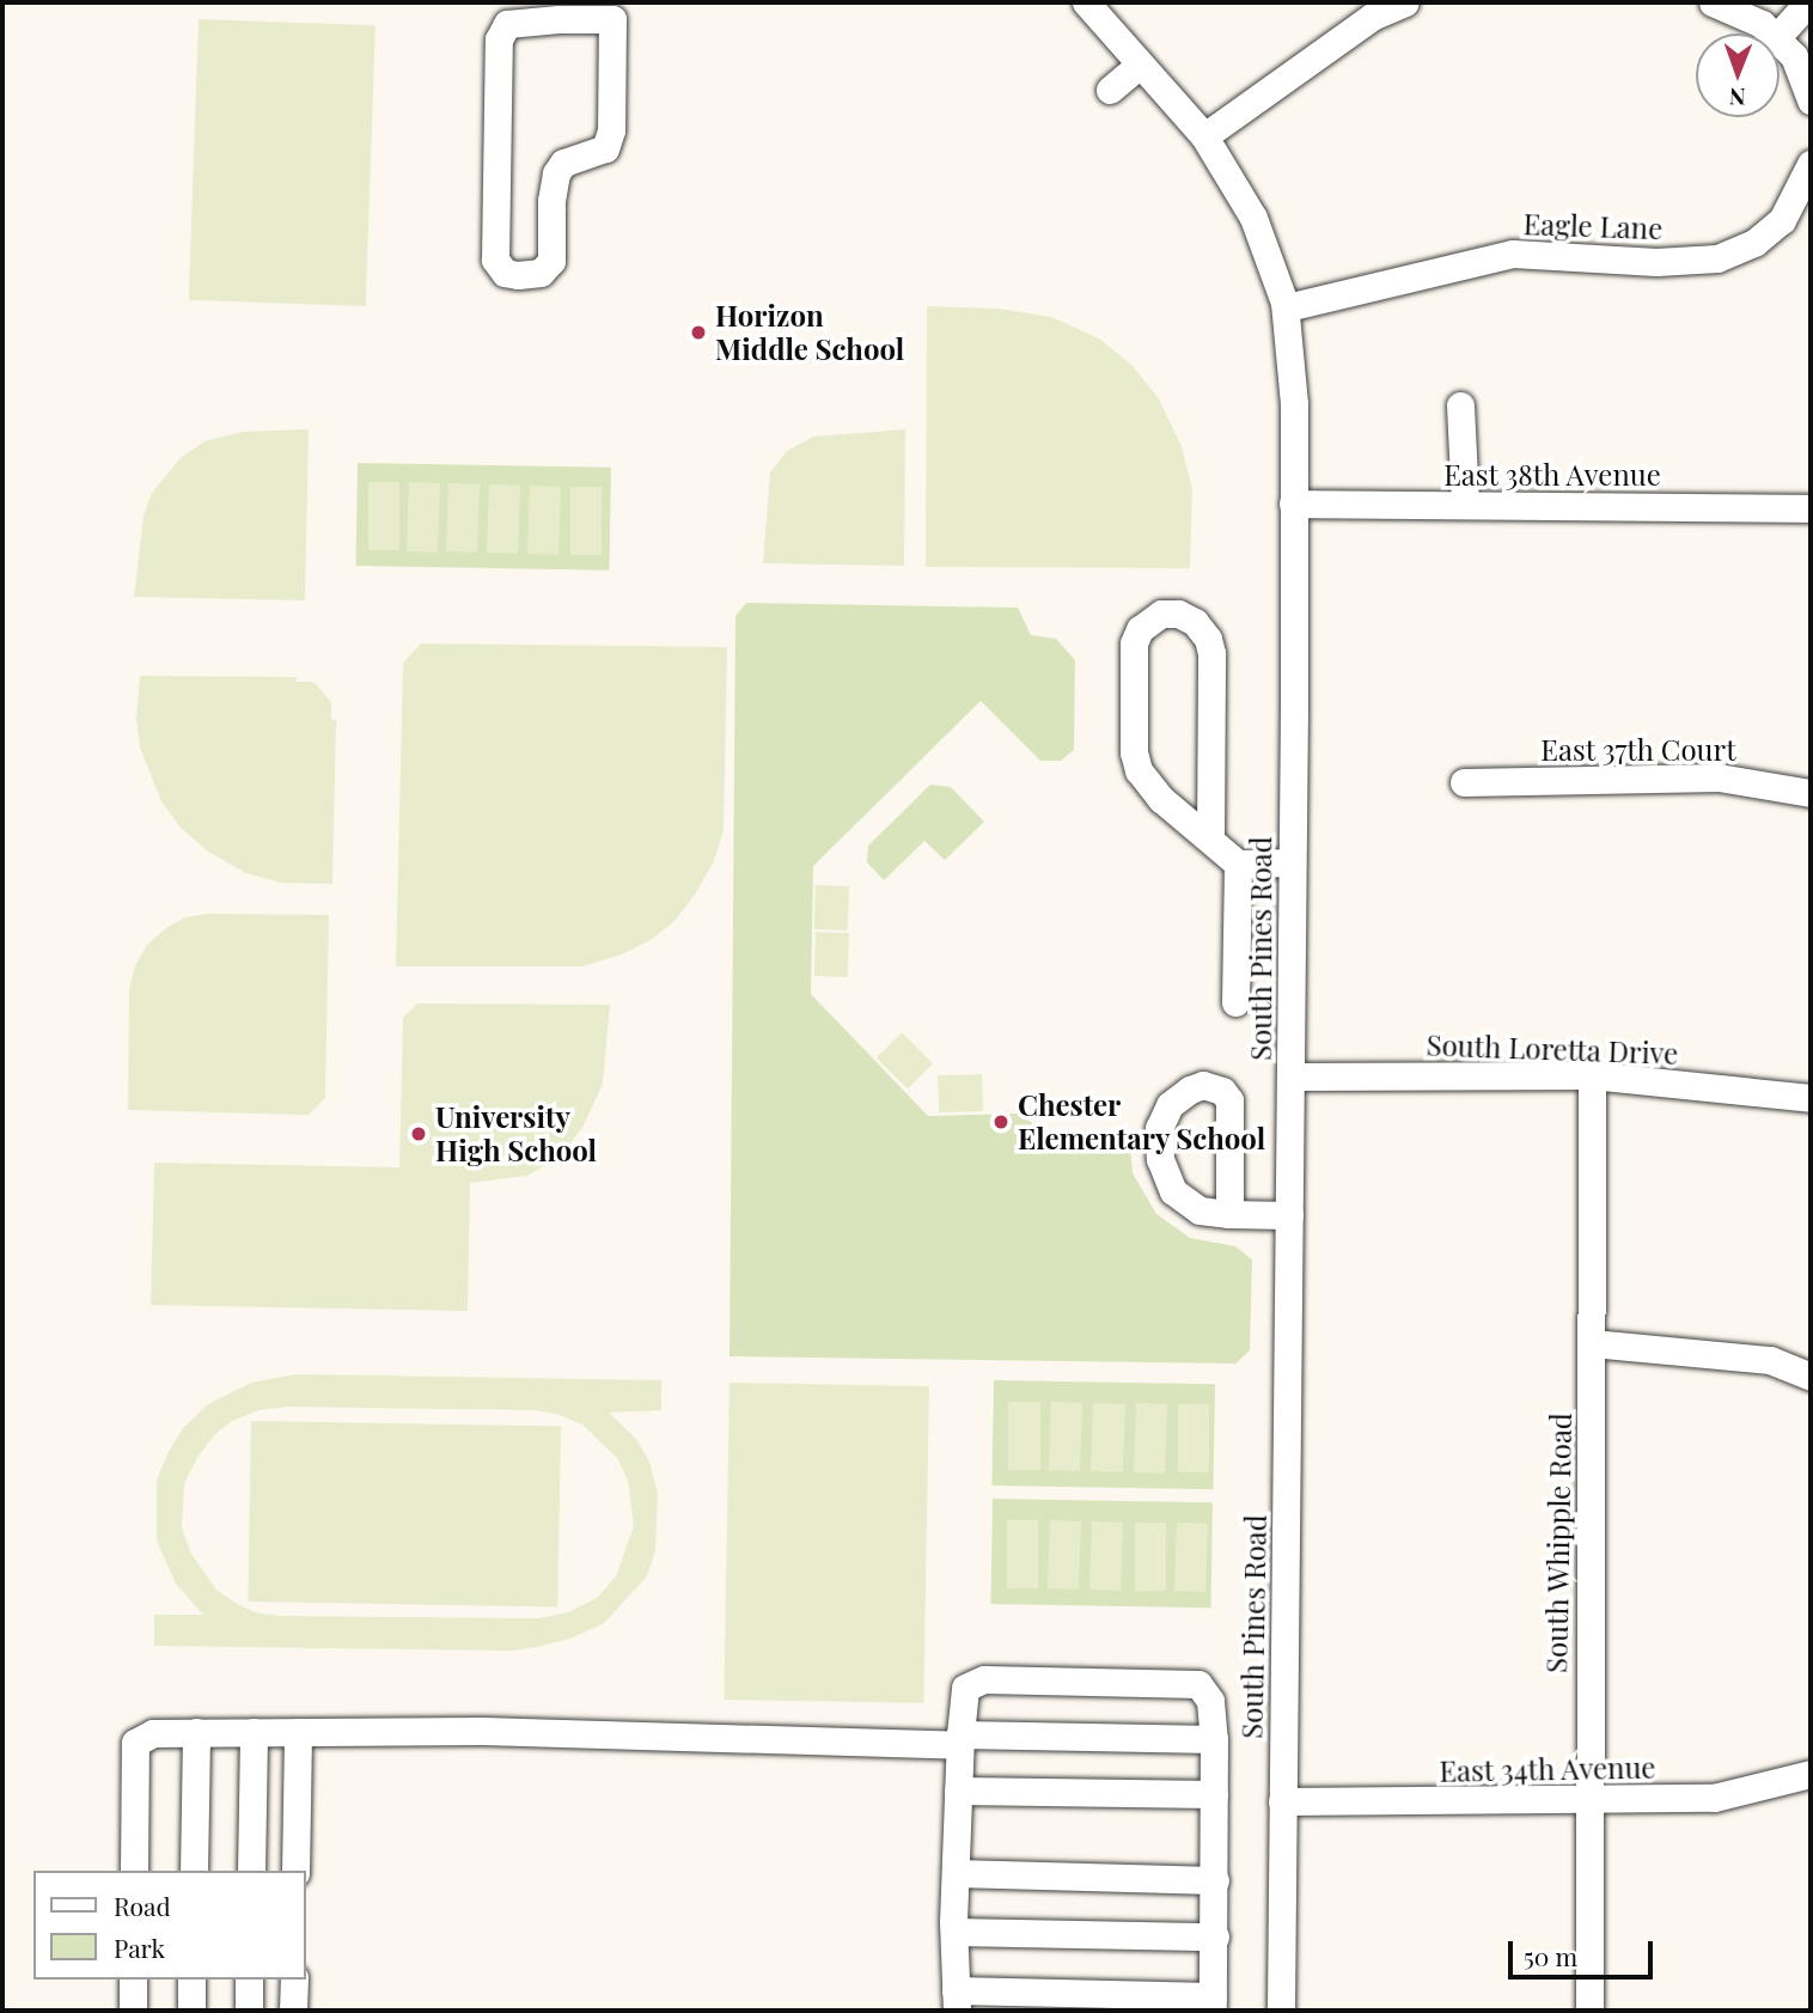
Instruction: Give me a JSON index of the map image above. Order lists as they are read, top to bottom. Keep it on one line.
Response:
{"streets":{"street":["Eagle Lane","East 38th Avenue","East 37th Court","South Pines Road","South Loretta Drive","South Whipple Road","East 34th Avenue"]},"crossings":[["Eagle Lane","South Pines Road"],["East 38th Avenue","South Pines Road"],["South Pines Road","South Loretta Drive"],["South Pines Road","East 34th Avenue"],["South Loretta Drive","South Whipple Road"],["South Whipple Road","East 34th Avenue"]],"places":["Horizon Middle School","Chester Elementary School","University High School"],"legend":["Road","Park"],"scale_bar":"50 m","north":"bottom"}
